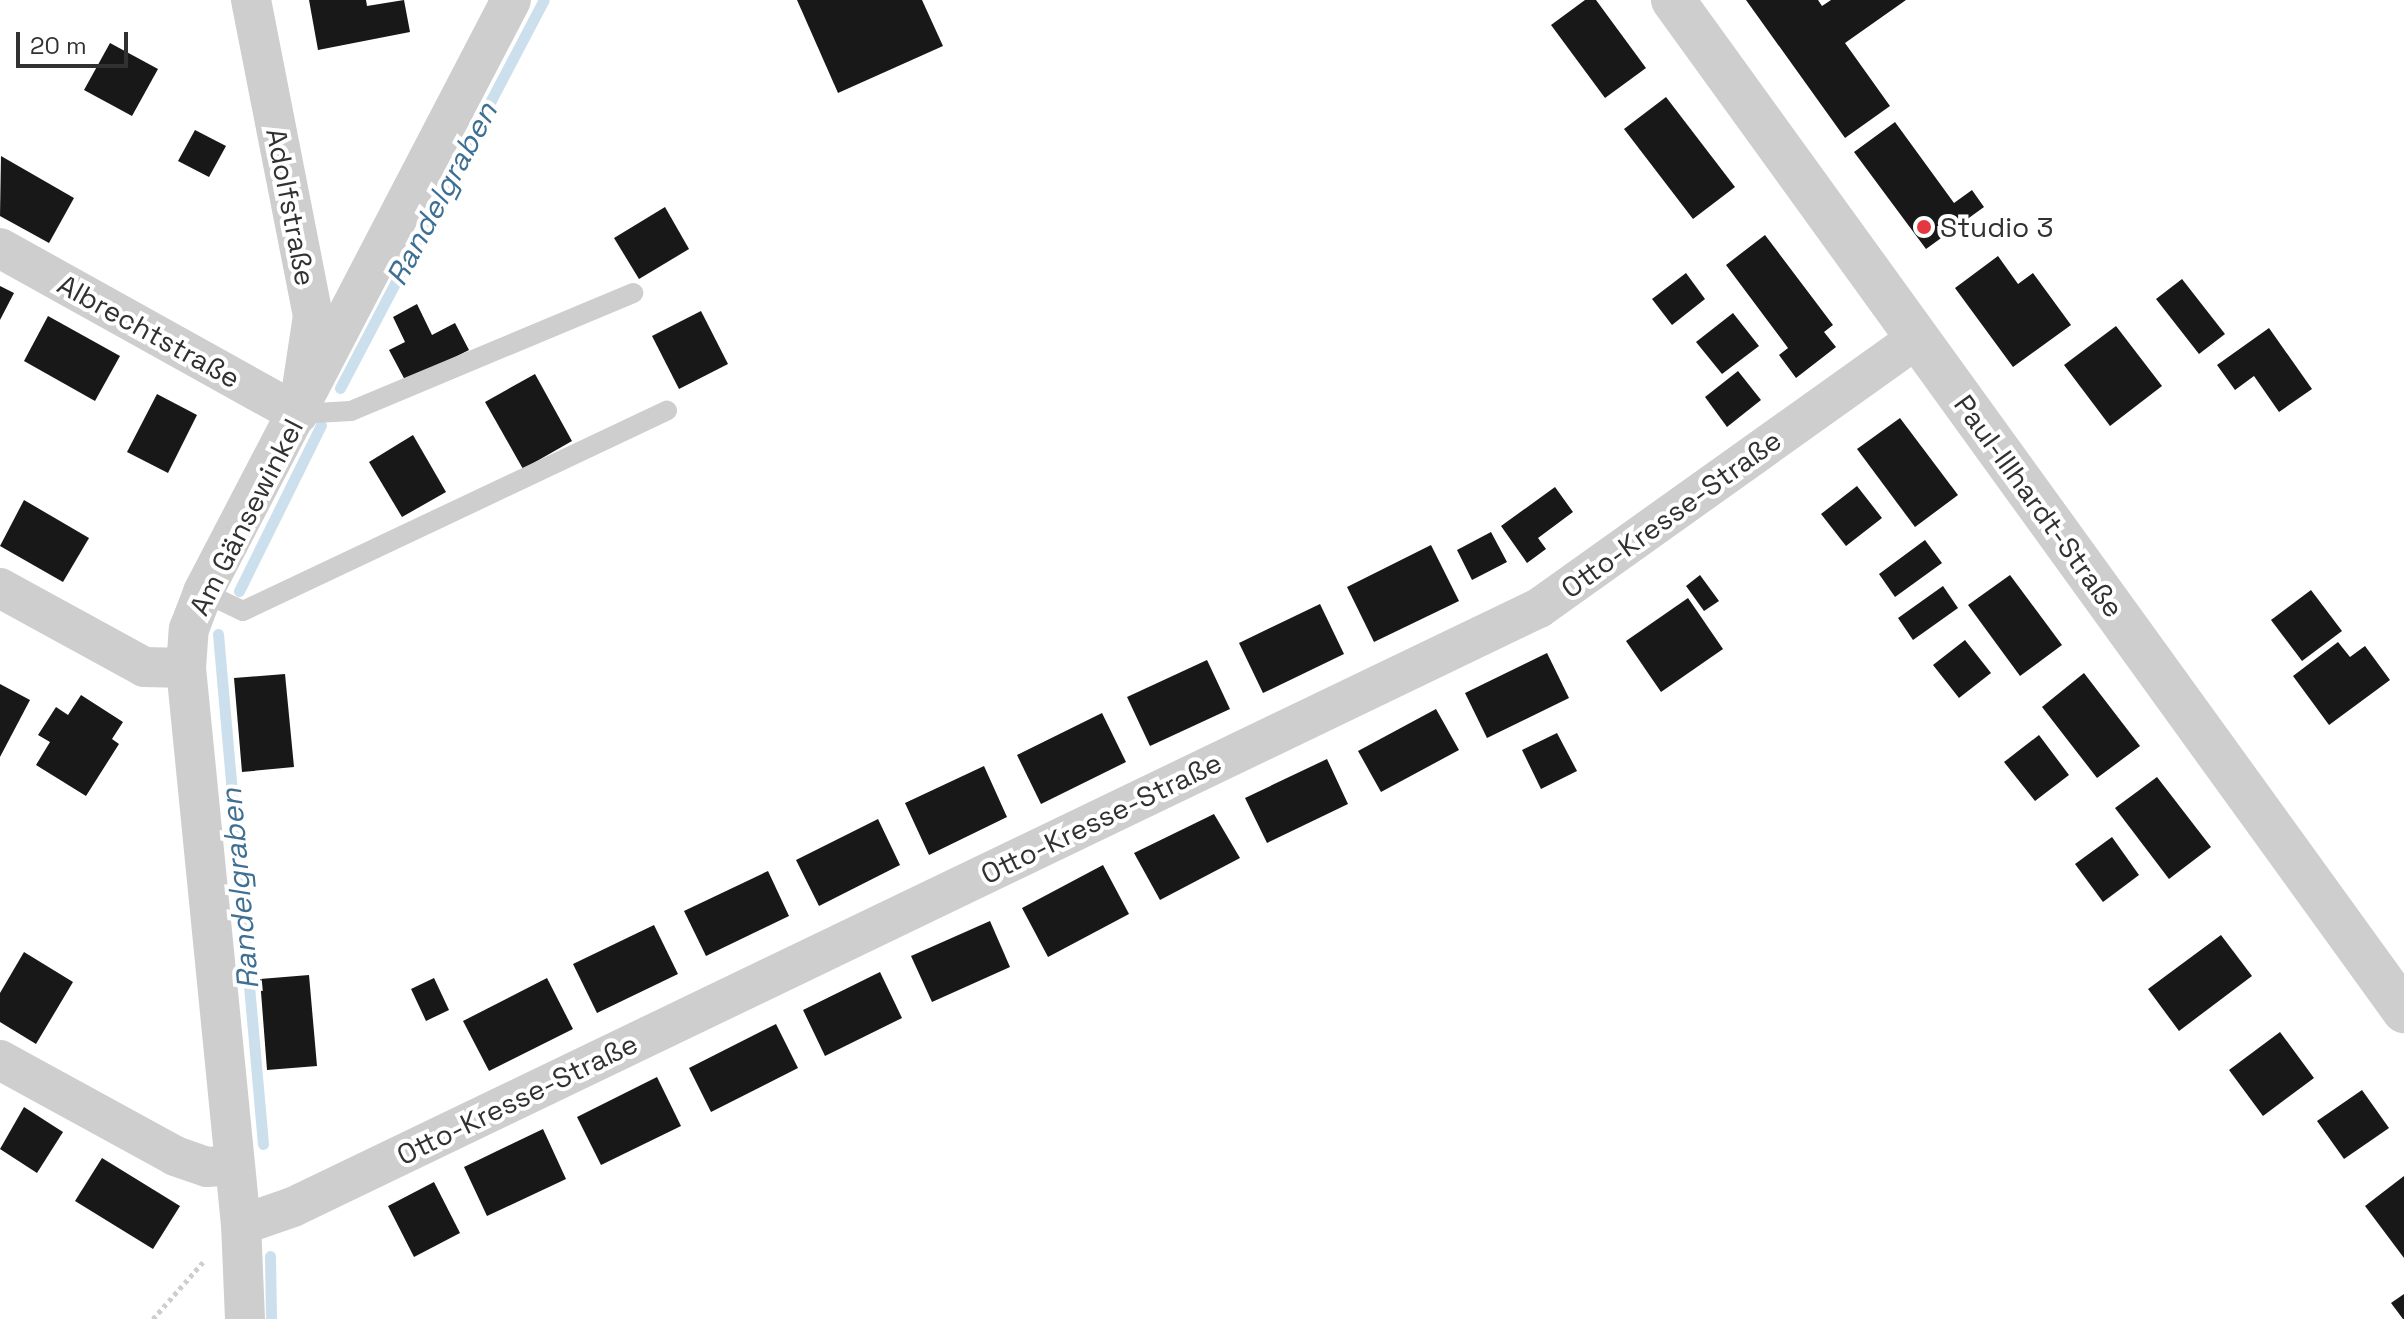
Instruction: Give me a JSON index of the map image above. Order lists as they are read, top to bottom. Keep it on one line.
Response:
{"streets":{"street":["Adolfstraße","Albrechtstraße","Paul-Illhardt-Straße","Otto-Kresse-Straße","Am Gänsewinkel"]},"crossings":[["Adolfstraße","Albrechtstraße"],["Adolfstraße","Am Gänsewinkel"],["Albrechtstraße","Am Gänsewinkel"],["Paul-Illhardt-Straße","Otto-Kresse-Straße"],["Otto-Kresse-Straße","Am Gänsewinkel"]],"water":["Randelgraben"],"places":["Studio 3"],"scale_bar":"20 m"}
